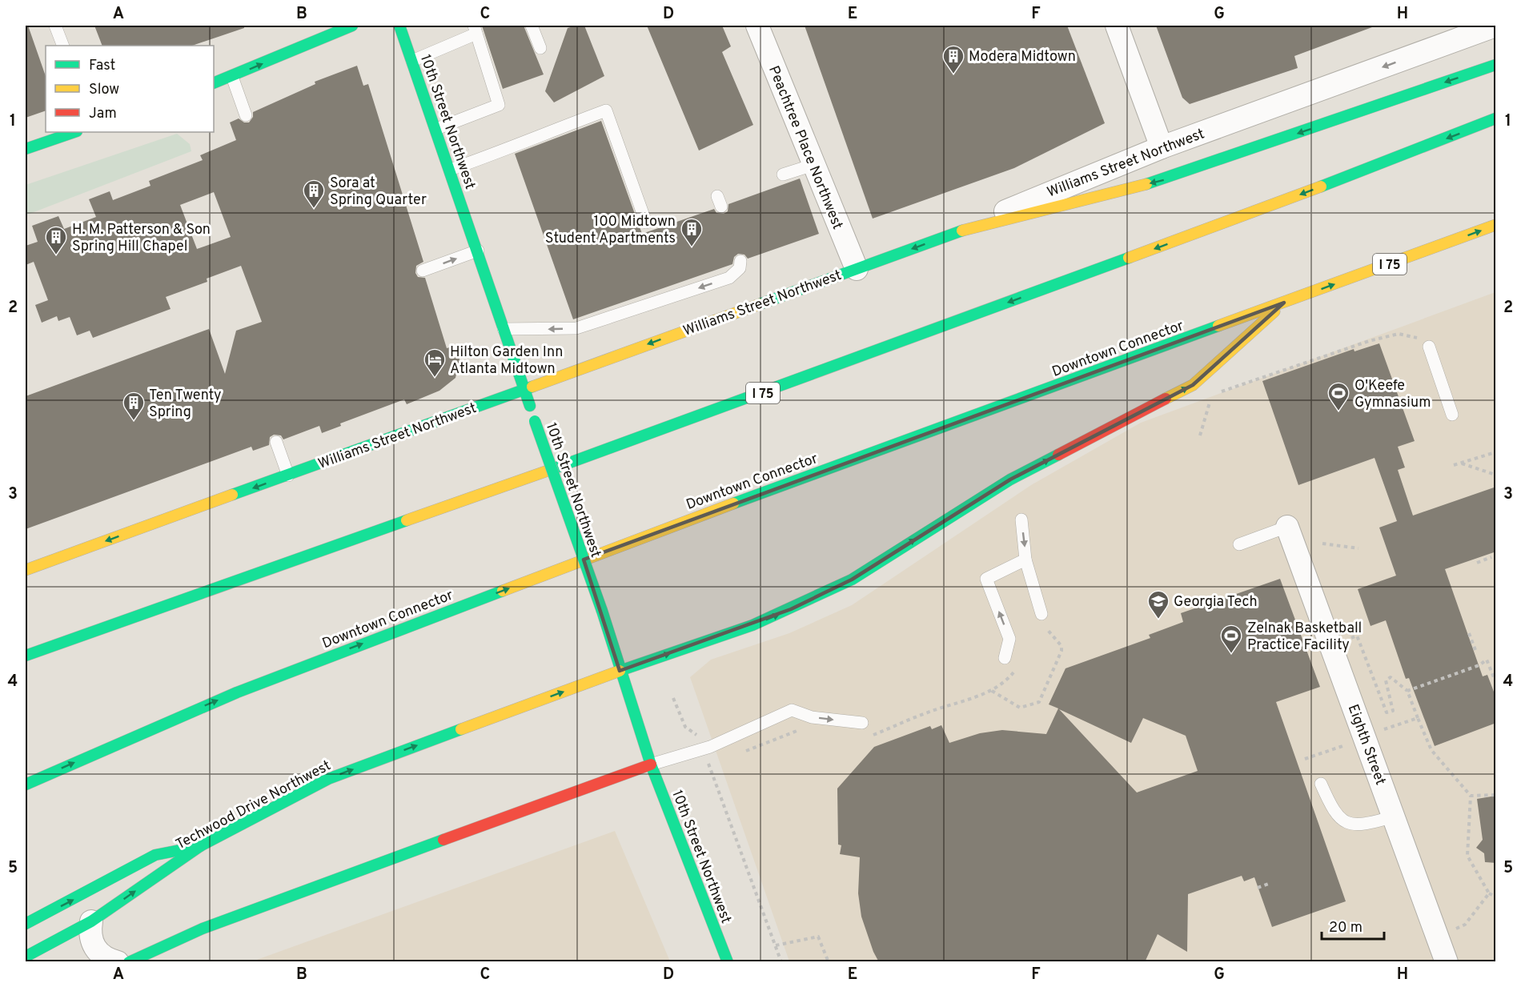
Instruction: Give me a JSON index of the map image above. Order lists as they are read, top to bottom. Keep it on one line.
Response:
{"streets":{"main road":["10th Street Northwest","Williams Street Northwest","I 75","Downtown Connector","Techwood Drive Northwest"],"street":["Peachtree Place Northwest","Eighth Street"]},"crossings":[["10th Street Northwest","Williams Street Northwest"],["10th Street Northwest","Techwood Drive Northwest"],["Peachtree Place Northwest","Williams Street Northwest"],["Downtown Connector","Techwood Drive Northwest"]],"one_way":["Williams Street Northwest"],"places":{"building":["Modera Midtown","Sora at Spring Quarter","100 Midtown Student Apartments","H. M. Patterson & Son Spring Hill Chapel","Ten Twenty Spring"],"hotel":["Hilton Garden Inn Atlanta Midtown"],"sports":["O'Keefe Gymnasium","Zelnak Basketball Practice Facility"],"school or university":["Georgia Tech"]},"legend":["Fast","Slow","Jam"],"scale_bar":"20 m","grid":{"columns":["A","B","C","D","E","F","G","H"],"rows":["1","2","3","4","5"]}}
